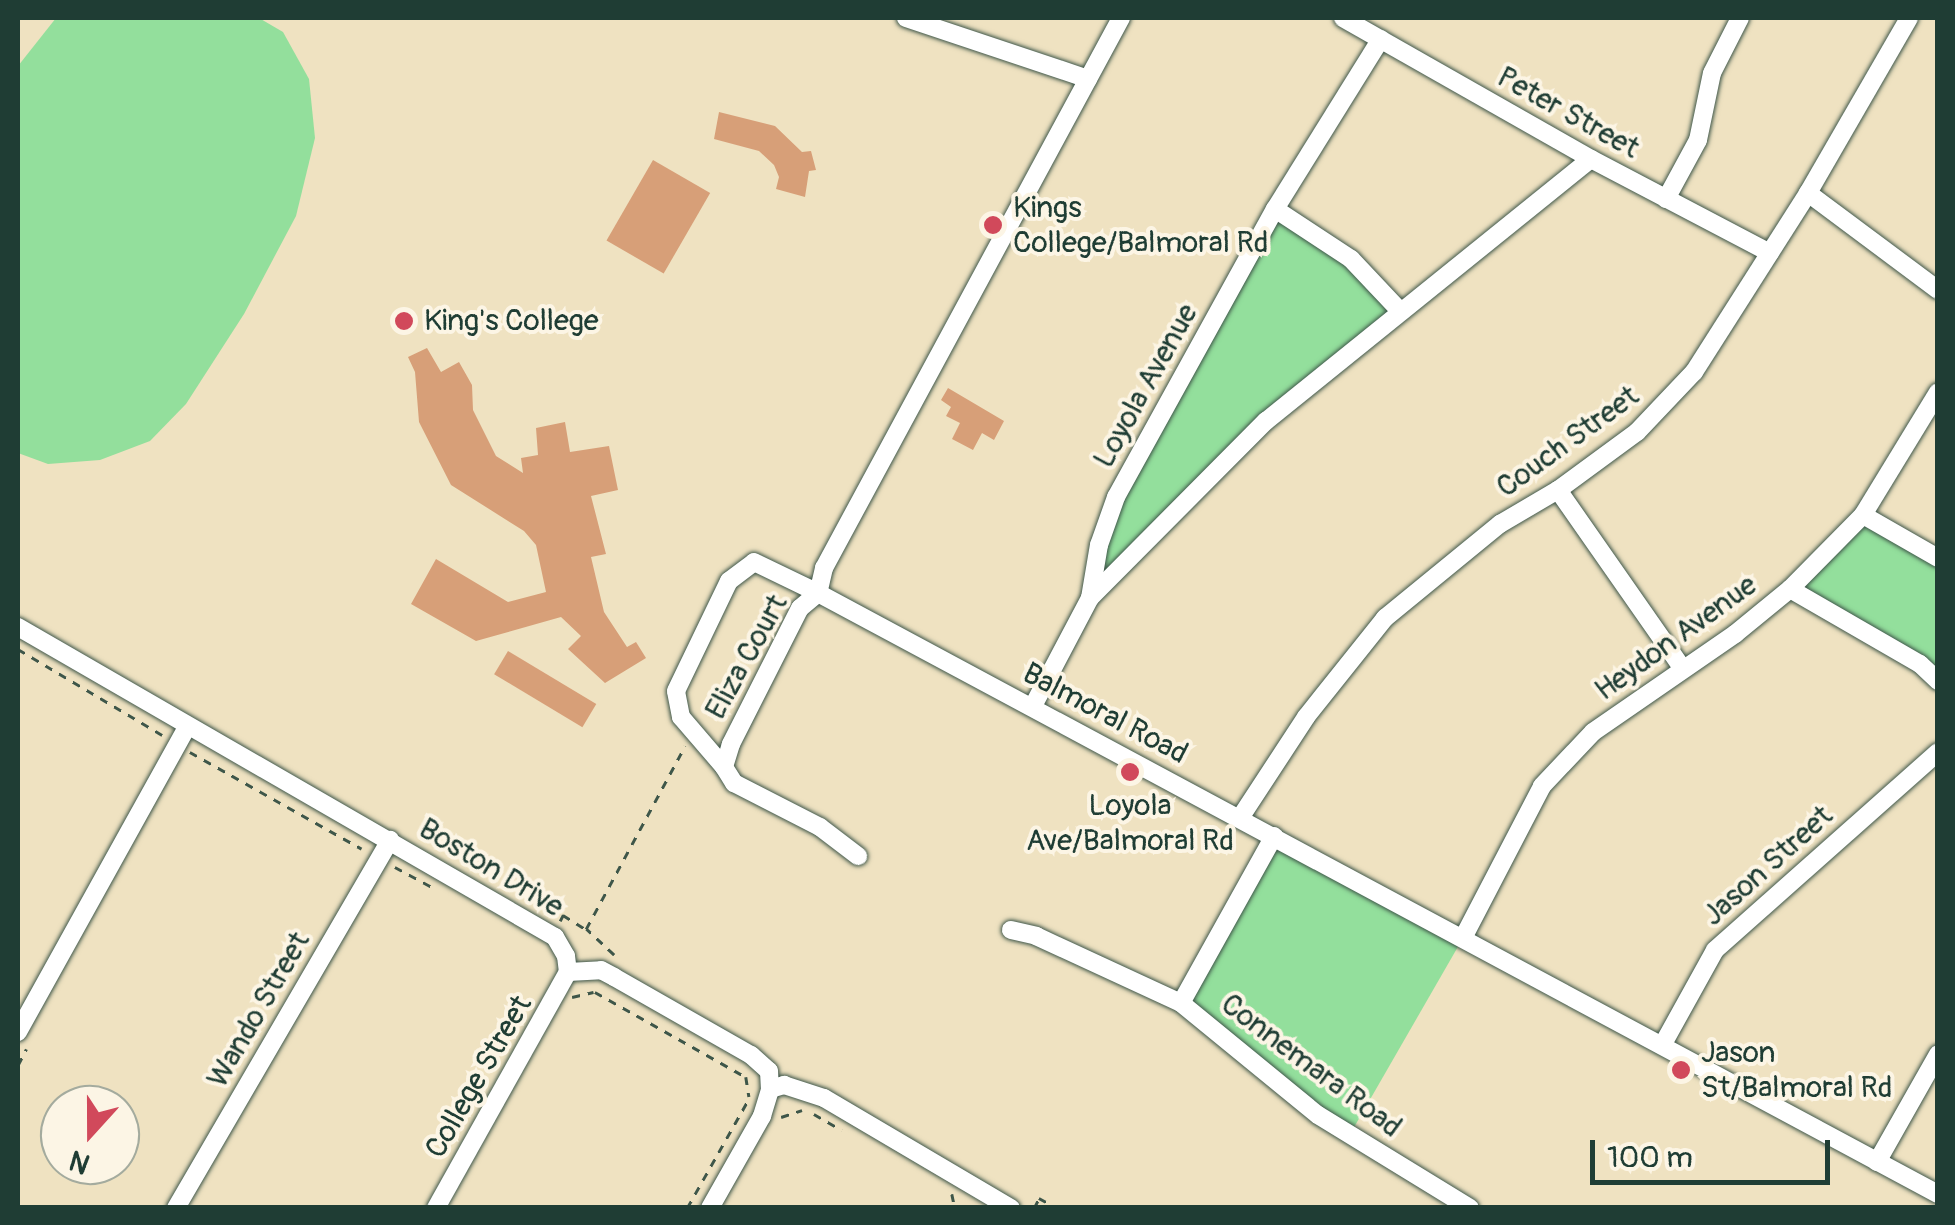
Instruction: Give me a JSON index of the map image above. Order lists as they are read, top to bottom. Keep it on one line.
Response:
{"streets":{"street":["Peter Street","Loyola Avenue","Couch Street","Heydon Avenue","Eliza Court","Balmoral Road","Jason Street","Boston Drive","Wando Street","Connemara Road","College Street"]},"crossings":[["Peter Street","Loyola Avenue"],["Peter Street","Couch Street"],["Loyola Avenue","Balmoral Road"],["Couch Street","Balmoral Road"],["Heydon Avenue","Balmoral Road"],["Eliza Court","Balmoral Road"],["Balmoral Road","Jason Street"],["Balmoral Road","Connemara Road"],["Boston Drive","Wando Street"],["Boston Drive","College Street"]],"places":["Kings College/Balmoral Rd","King's College","Loyola Ave/Balmoral Rd","Jason St/Balmoral Rd"],"scale_bar":"100 m","north":"bottom"}
